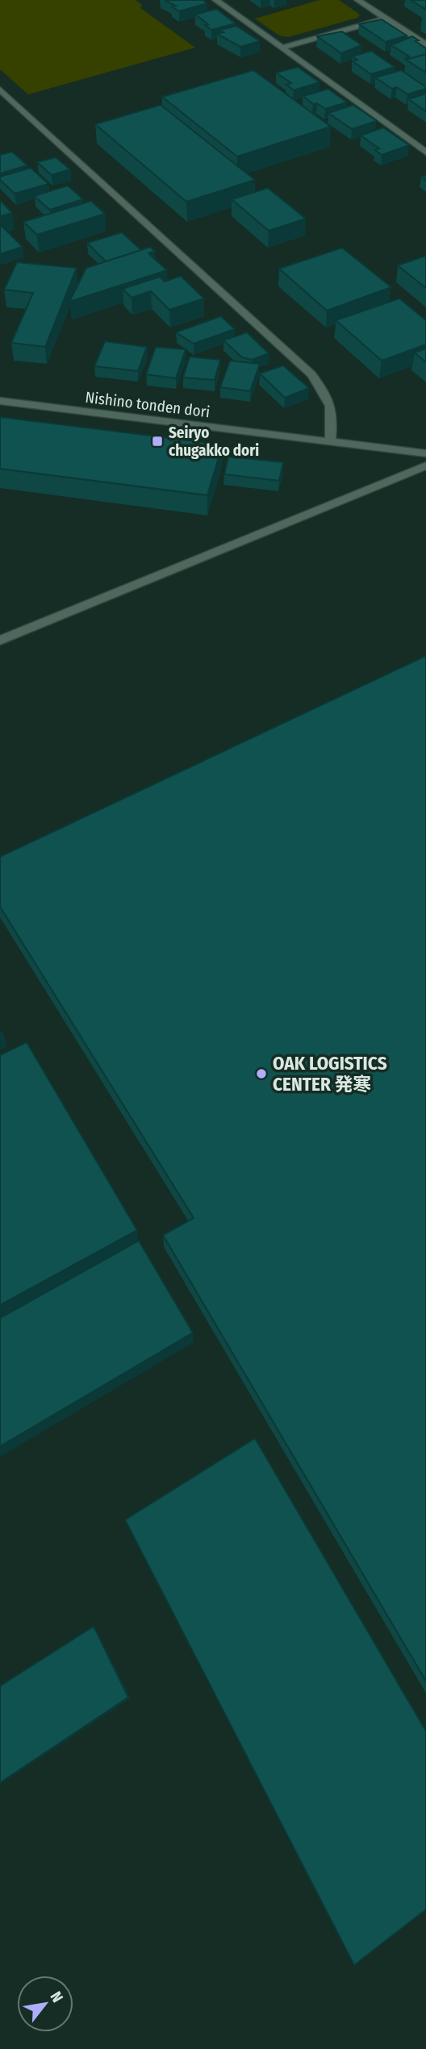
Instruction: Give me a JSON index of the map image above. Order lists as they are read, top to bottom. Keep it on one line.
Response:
{"streets":{"street":["Nishino tonden dori"]},"places":{"transit":["Seiryo chugakko dori"],"other":["OAK LOGISTICS CENTER 発寒"]},"north":"top right"}
